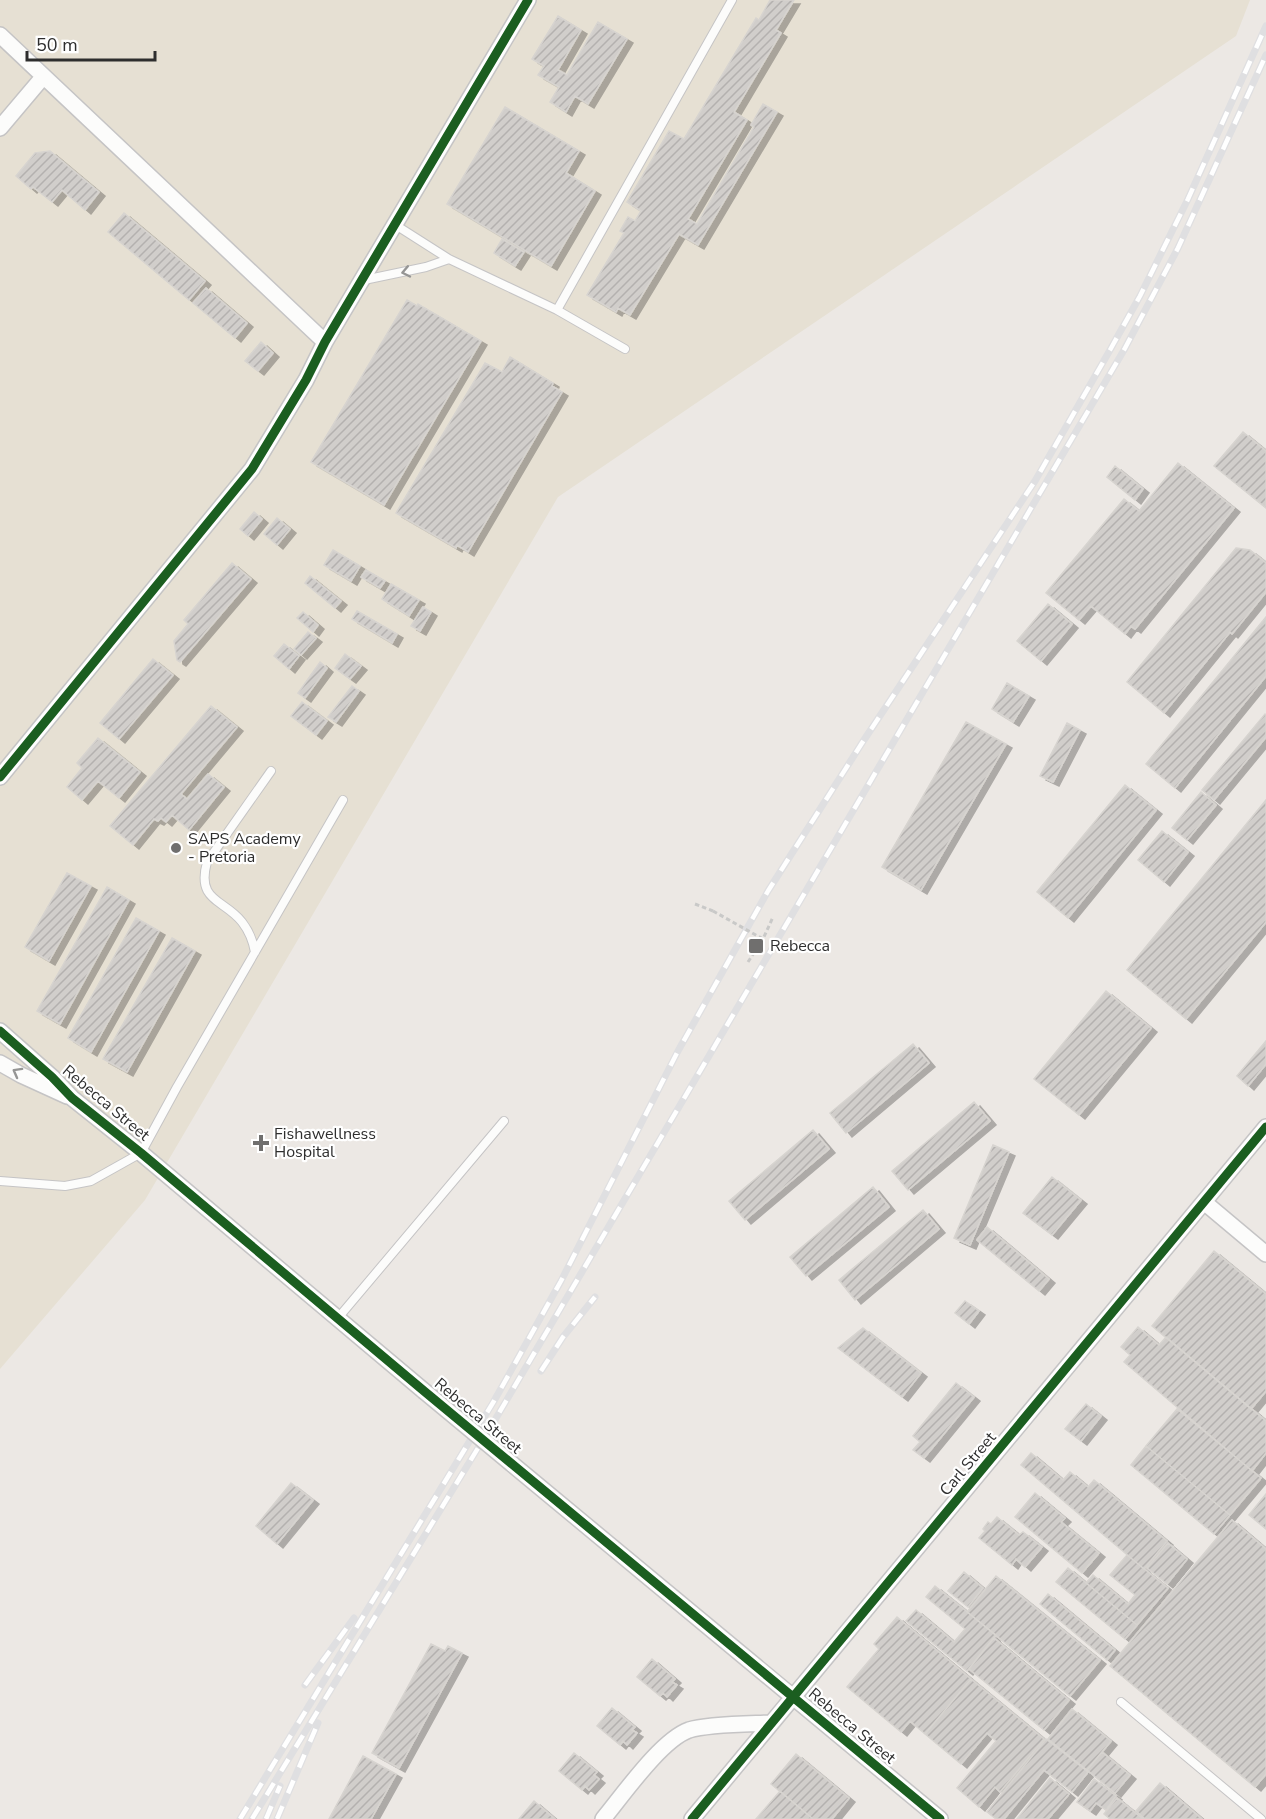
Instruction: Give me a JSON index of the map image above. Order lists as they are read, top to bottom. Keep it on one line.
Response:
{"streets":{"street":["Rebecca Street","Carl Street"]},"crossings":[["Rebecca Street","Carl Street"]],"places":{"other":["SAPS Academy - Pretoria"],"transit":["Rebecca"],"health":["Fishawellness Hospital"]},"scale_bar":"50 m"}
